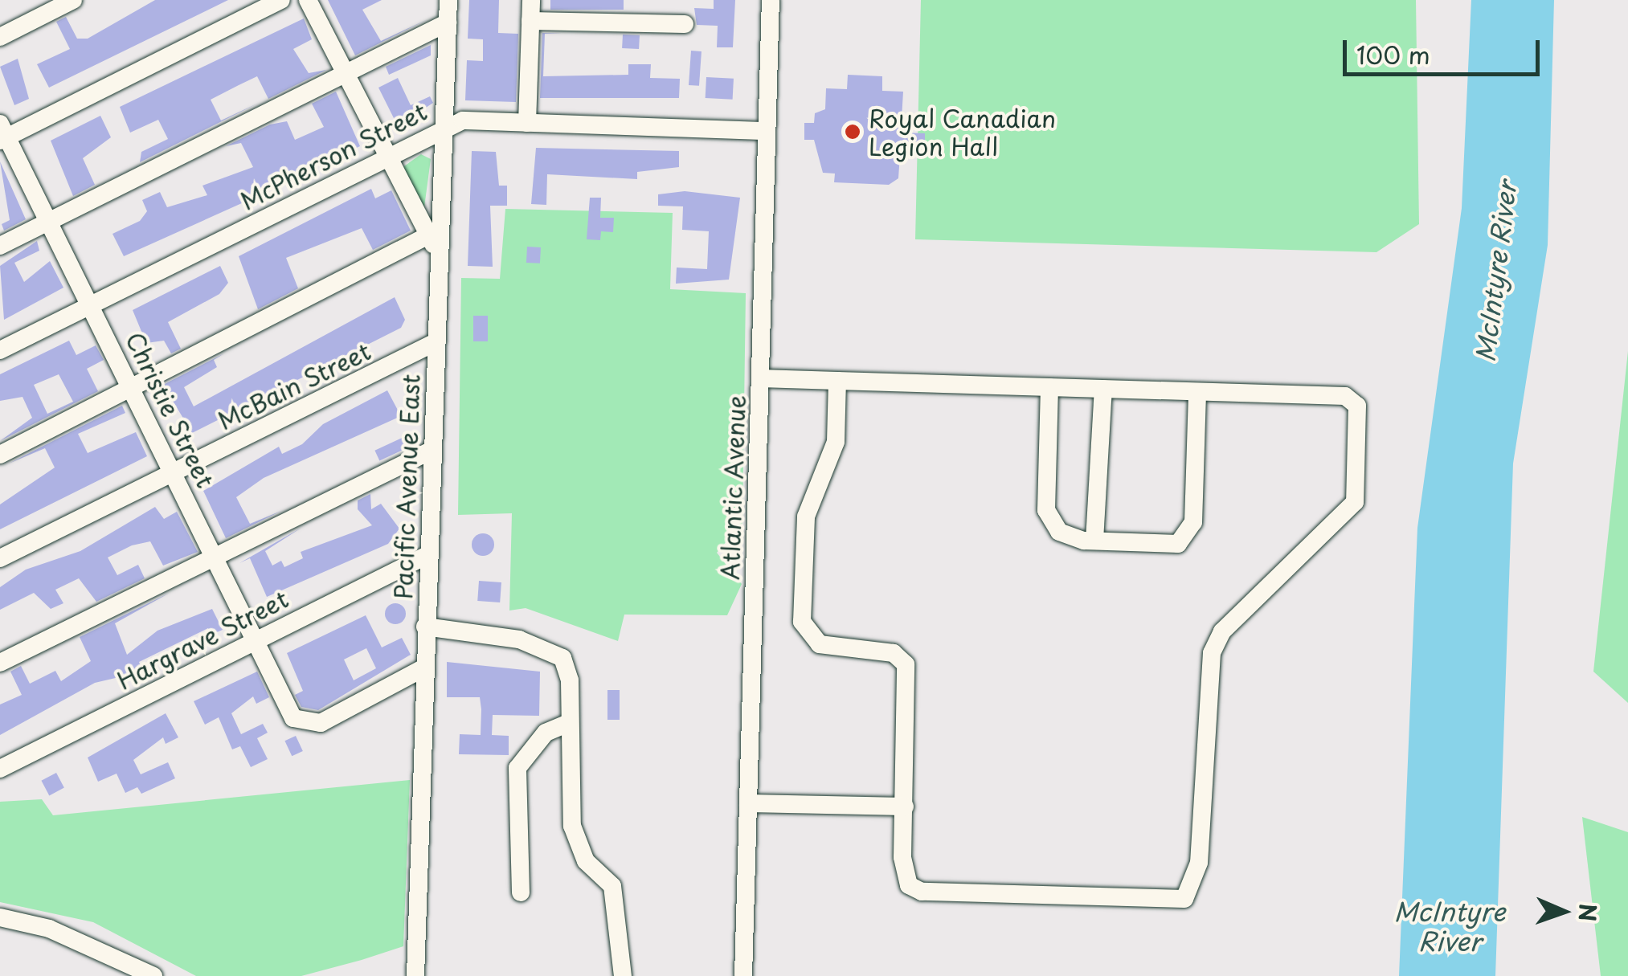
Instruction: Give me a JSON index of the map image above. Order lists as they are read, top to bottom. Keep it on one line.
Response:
{"streets":{"street":["McPherson Street","McBain Street","Christie Street","Pacific Avenue East","Atlantic Avenue","Hargrave Street"]},"crossings":[["McPherson Street","Christie Street"],["McPherson Street","Pacific Avenue East"],["McPherson Street","Atlantic Avenue"],["McBain Street","Christie Street"],["McBain Street","Pacific Avenue East"],["Christie Street","Pacific Avenue East"],["Christie Street","Hargrave Street"],["Pacific Avenue East","Hargrave Street"]],"water":["McIntyre River"],"places":["Royal Canadian Legion Hall"],"scale_bar":"100 m","north":"right"}
